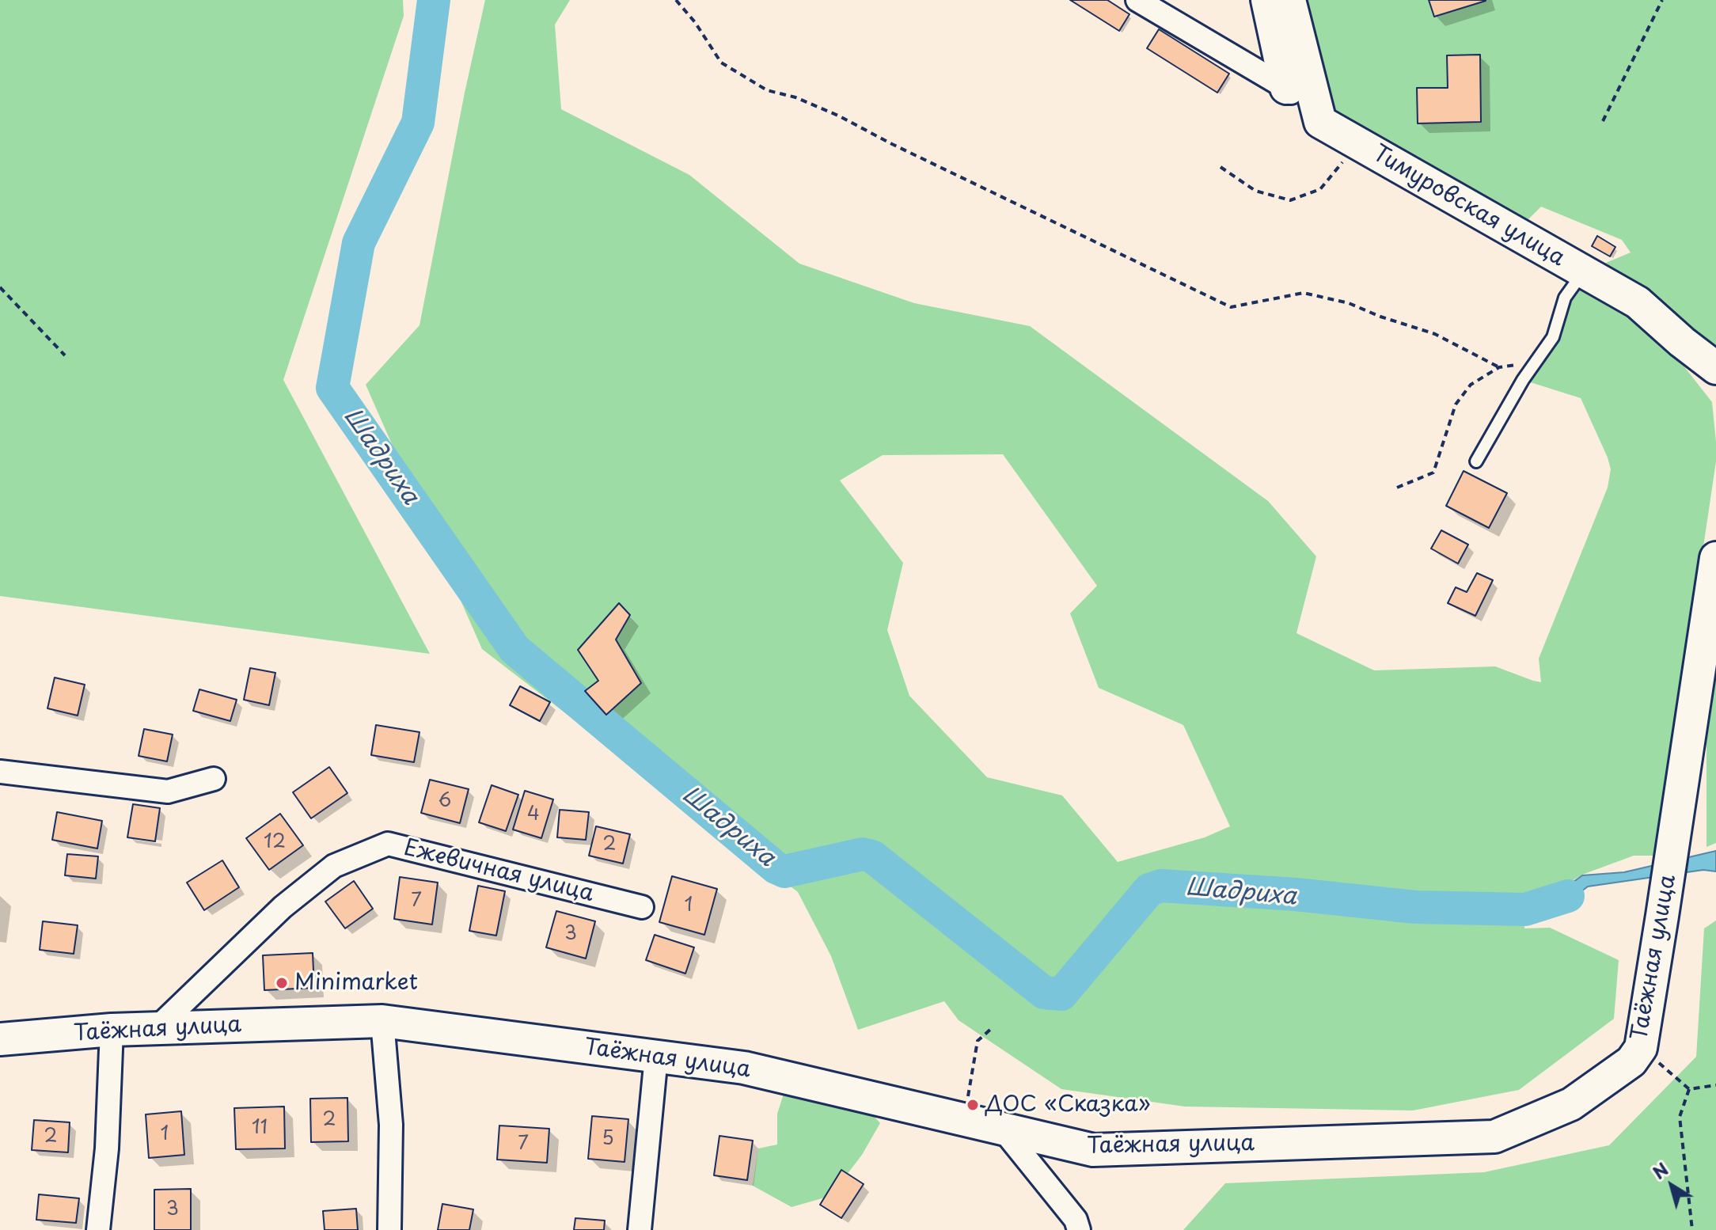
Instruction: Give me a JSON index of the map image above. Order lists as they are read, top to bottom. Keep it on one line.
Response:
{"streets":{"street":["Тимуровская улица","Ежевичная улица","Таёжная улица"]},"crossings":[["Ежевичная улица","Таёжная улица"]],"water":["Шадриха"],"places":["Minimarket","ДОС «Сказка»"],"house_numbers":["6","4","12","2","7","1","3","2","11","1","2","5","7","3"],"north":"top left"}
